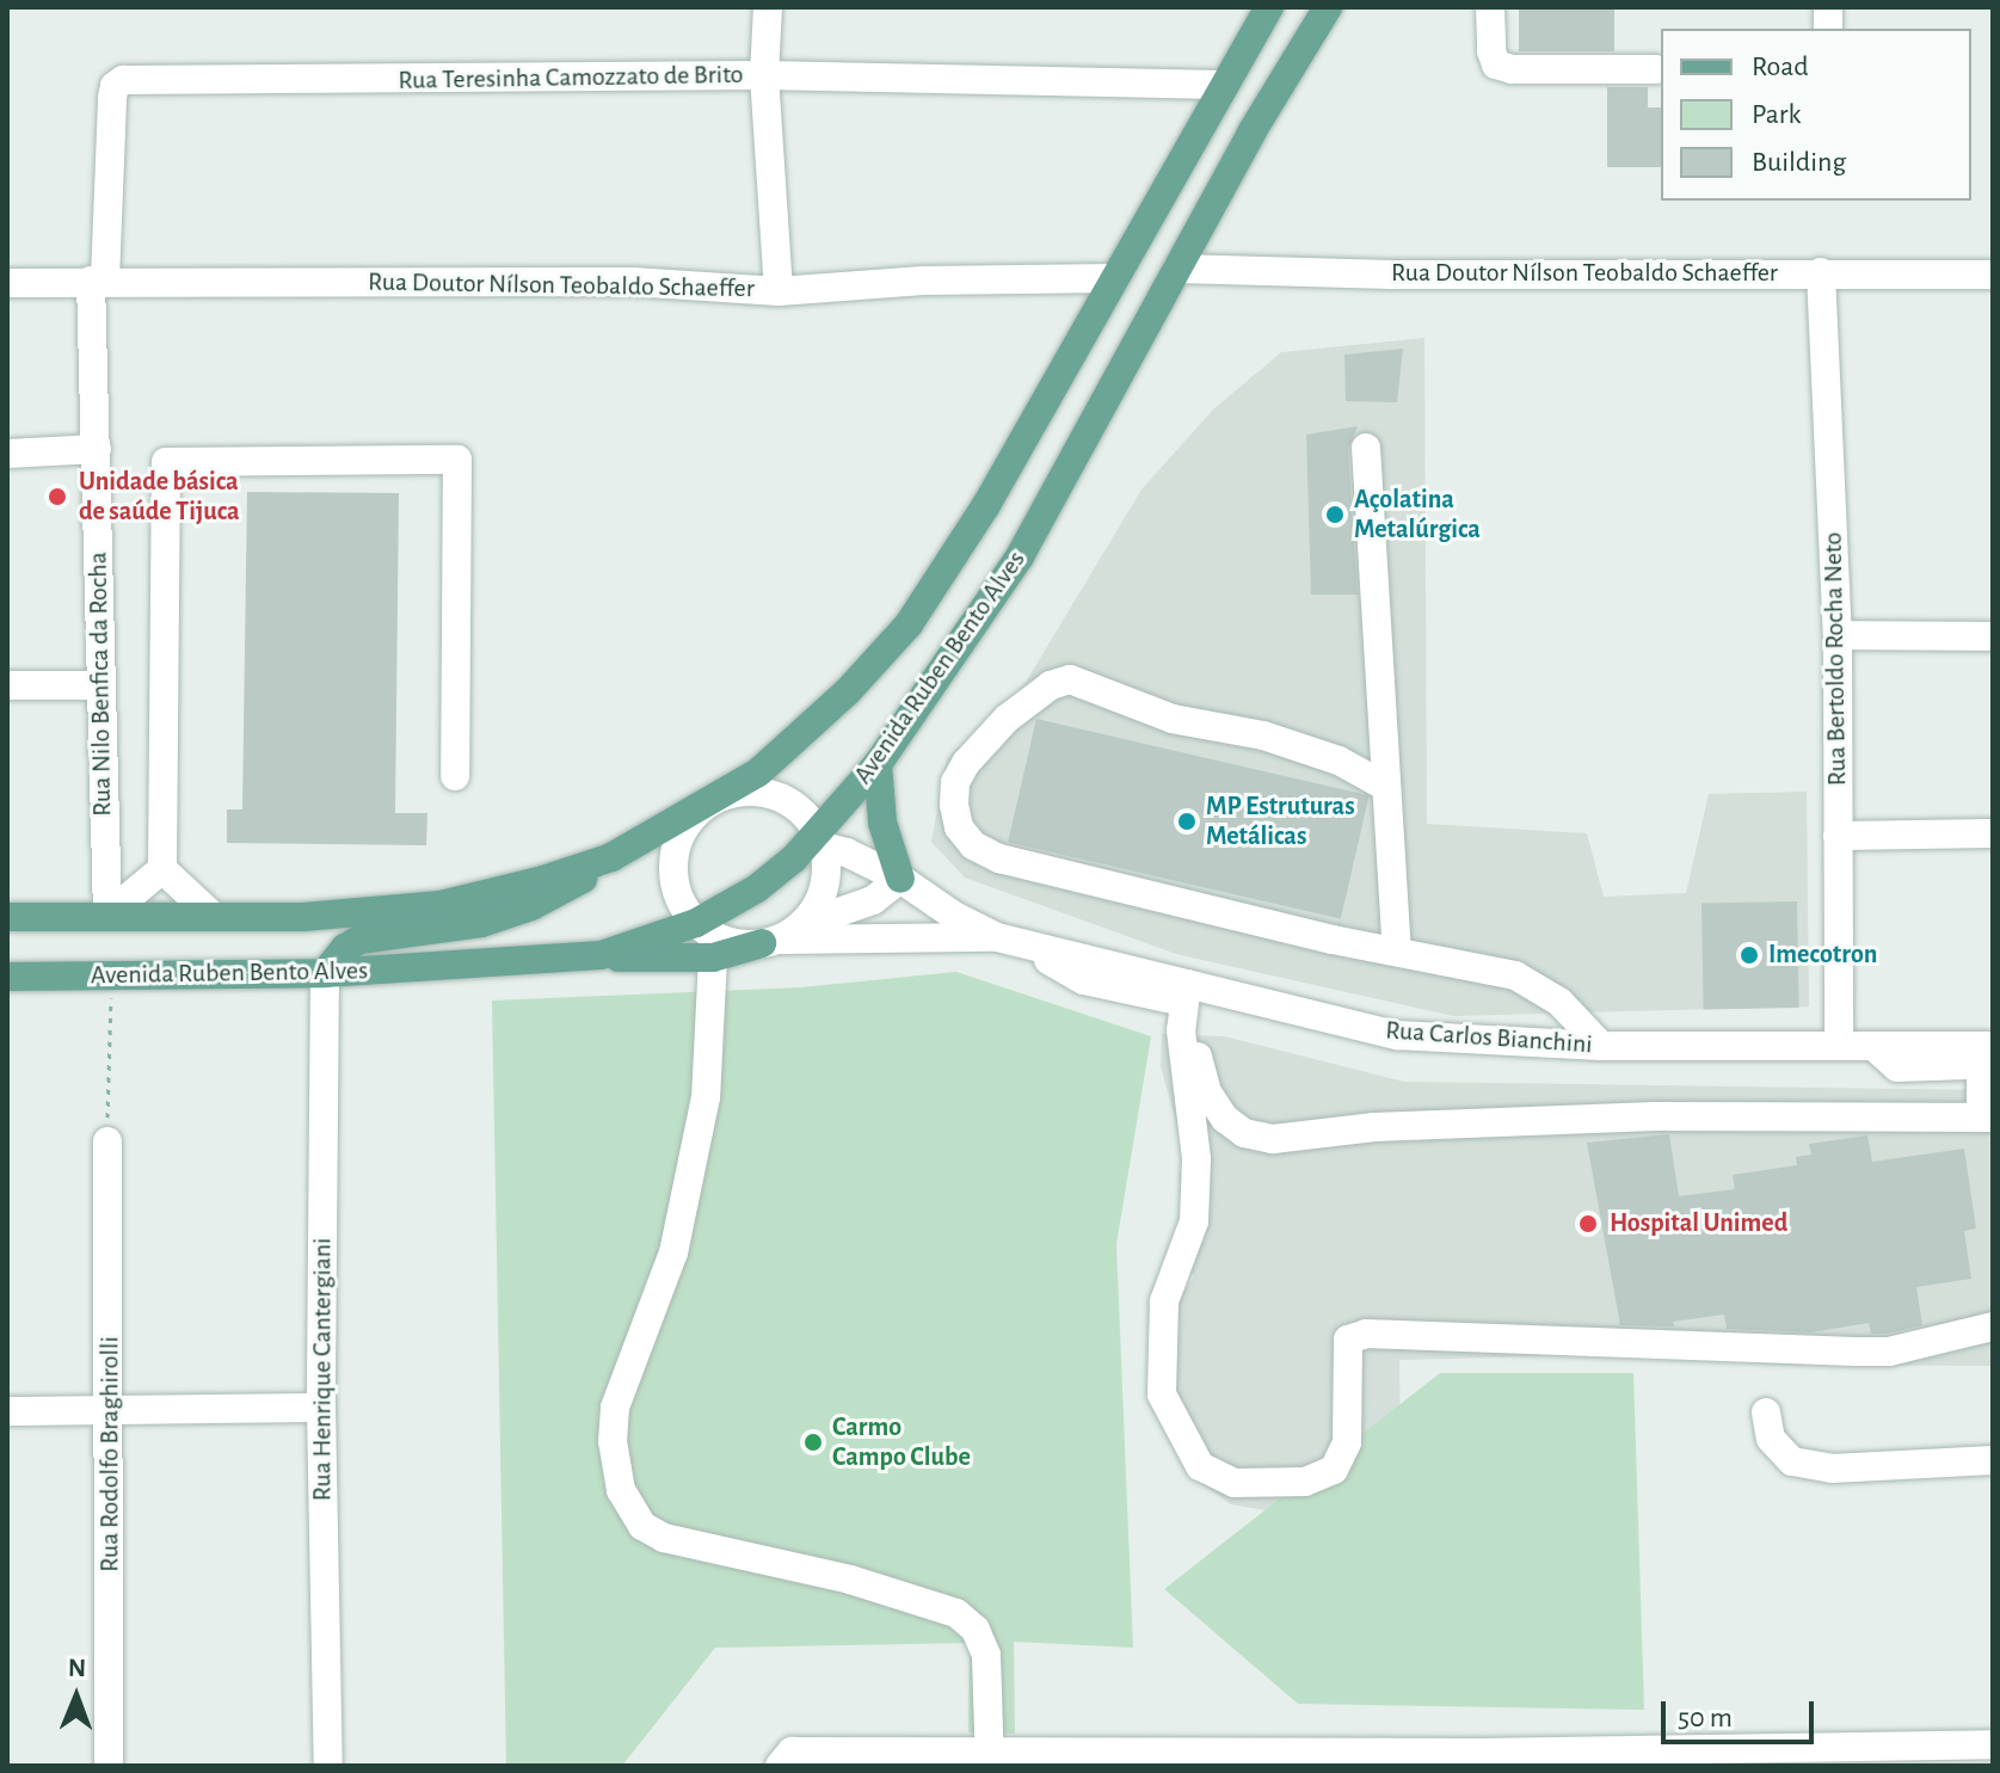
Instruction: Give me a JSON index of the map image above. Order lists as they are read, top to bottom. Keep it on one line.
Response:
{"streets":{"main road":["Avenida Ruben Bento Alves"],"street":["Rua Teresinha Camozzato de Brito","Rua Doutor Nílson Teobaldo Schaeffer","Rua Bertoldo Rocha Neto","Rua Nilo Benfica da Rocha","Rua Carlos Bianchini","Rua Henrique Cantergiani","Rua Rodolfo Braghirolli"]},"crossings":[["Rua Teresinha Camozzato de Brito","Rua Doutor Nílson Teobaldo Schaeffer"],["Rua Teresinha Camozzato de Brito","Avenida Ruben Bento Alves"],["Rua Teresinha Camozzato de Brito","Rua Nilo Benfica da Rocha"],["Rua Doutor Nílson Teobaldo Schaeffer","Rua Bertoldo Rocha Neto"],["Rua Doutor Nílson Teobaldo Schaeffer","Avenida Ruben Bento Alves"],["Rua Doutor Nílson Teobaldo Schaeffer","Rua Nilo Benfica da Rocha"],["Rua Bertoldo Rocha Neto","Rua Carlos Bianchini"],["Avenida Ruben Bento Alves","Rua Nilo Benfica da Rocha"],["Avenida Ruben Bento Alves","Rua Carlos Bianchini"],["Avenida Ruben Bento Alves","Rua Henrique Cantergiani"]],"places":["Unidade básica de saúde Tijuca","Açolatina Metalúrgica","MP Estruturas Metálicas","Imecotron","Hospital Unimed","Carmo Campo Clube"],"legend":["Road","Park","Building"],"scale_bar":"50 m","north":"top"}
